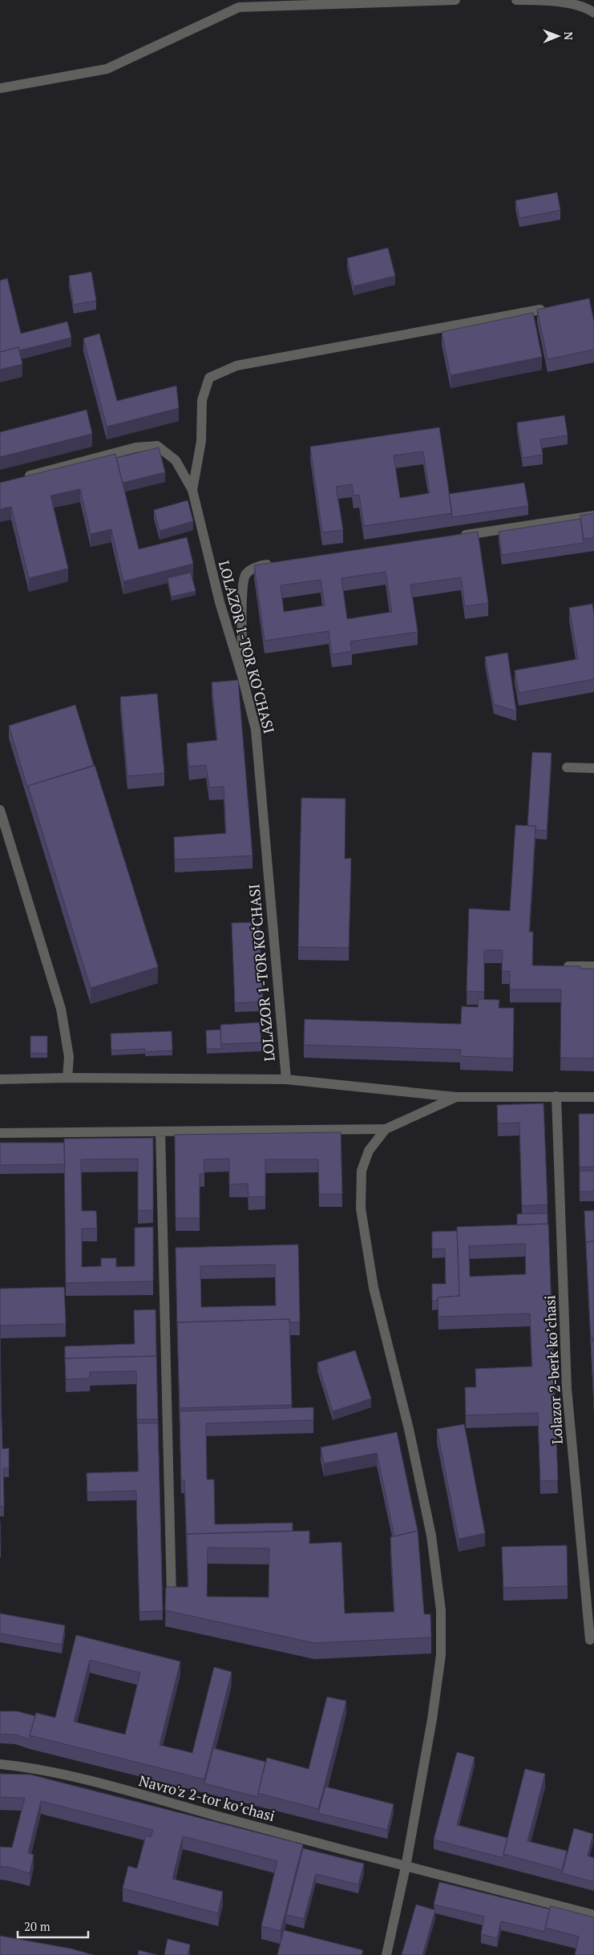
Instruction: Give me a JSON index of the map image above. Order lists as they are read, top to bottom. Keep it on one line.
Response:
{"streets":{"street":["LOLAZOR 1-TOR KO‘CHASI","Lolazor 2-berk koʼchasi"]},"scale_bar":"20 m","north":"right"}
